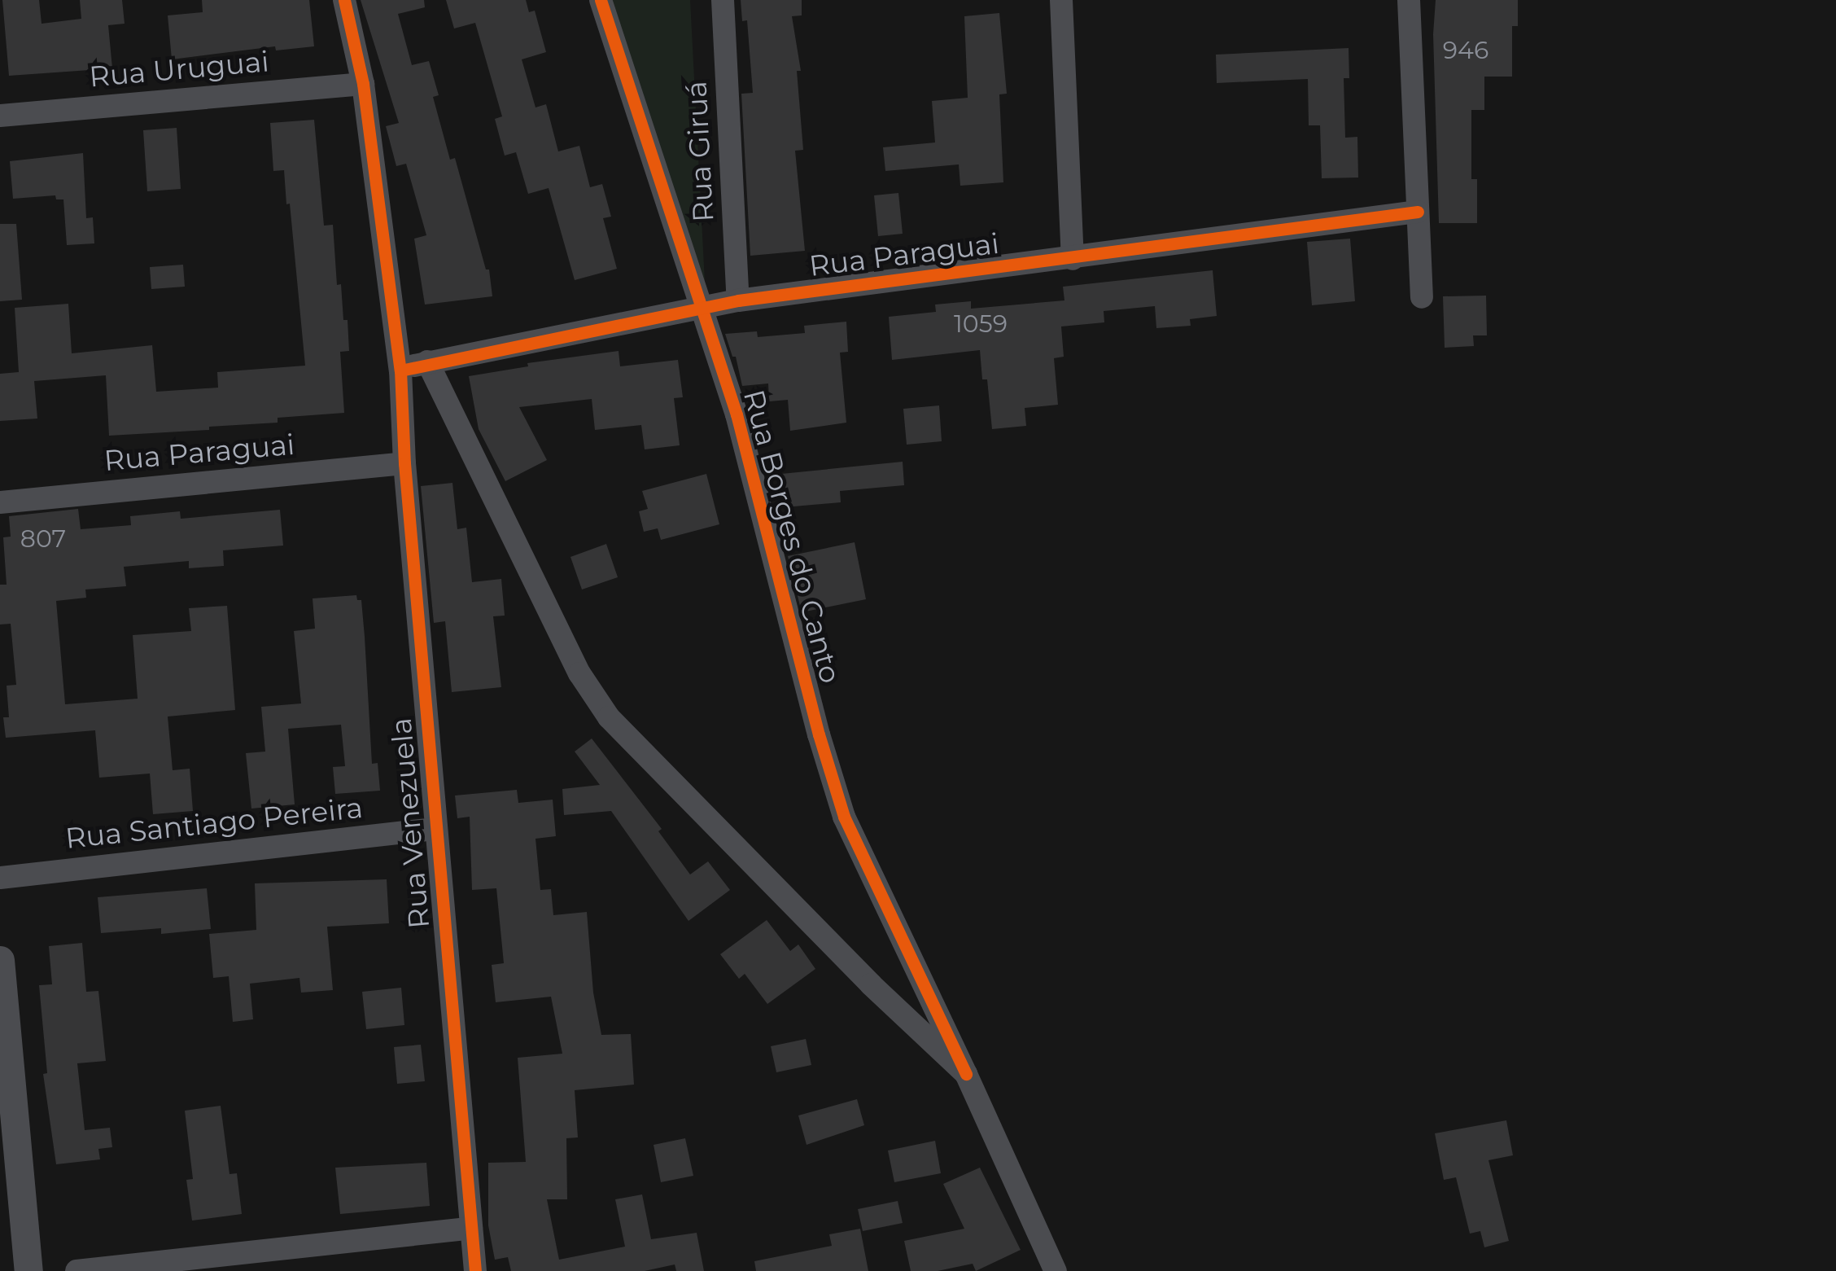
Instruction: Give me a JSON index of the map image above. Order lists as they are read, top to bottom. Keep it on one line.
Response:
{"streets":{"street":["Rua Uruguai","Rua Giruá","Rua Paraguai","Rua Borges do Canto","Rua Santiago Pereira","Rua Venezuela"]},"crossings":[["Rua Uruguai","Rua Venezuela"],["Rua Giruá","Rua Paraguai"],["Rua Paraguai","Rua Borges do Canto"],["Rua Paraguai","Rua Venezuela"],["Rua Santiago Pereira","Rua Venezuela"]],"house_numbers":["946","1059","807"]}
